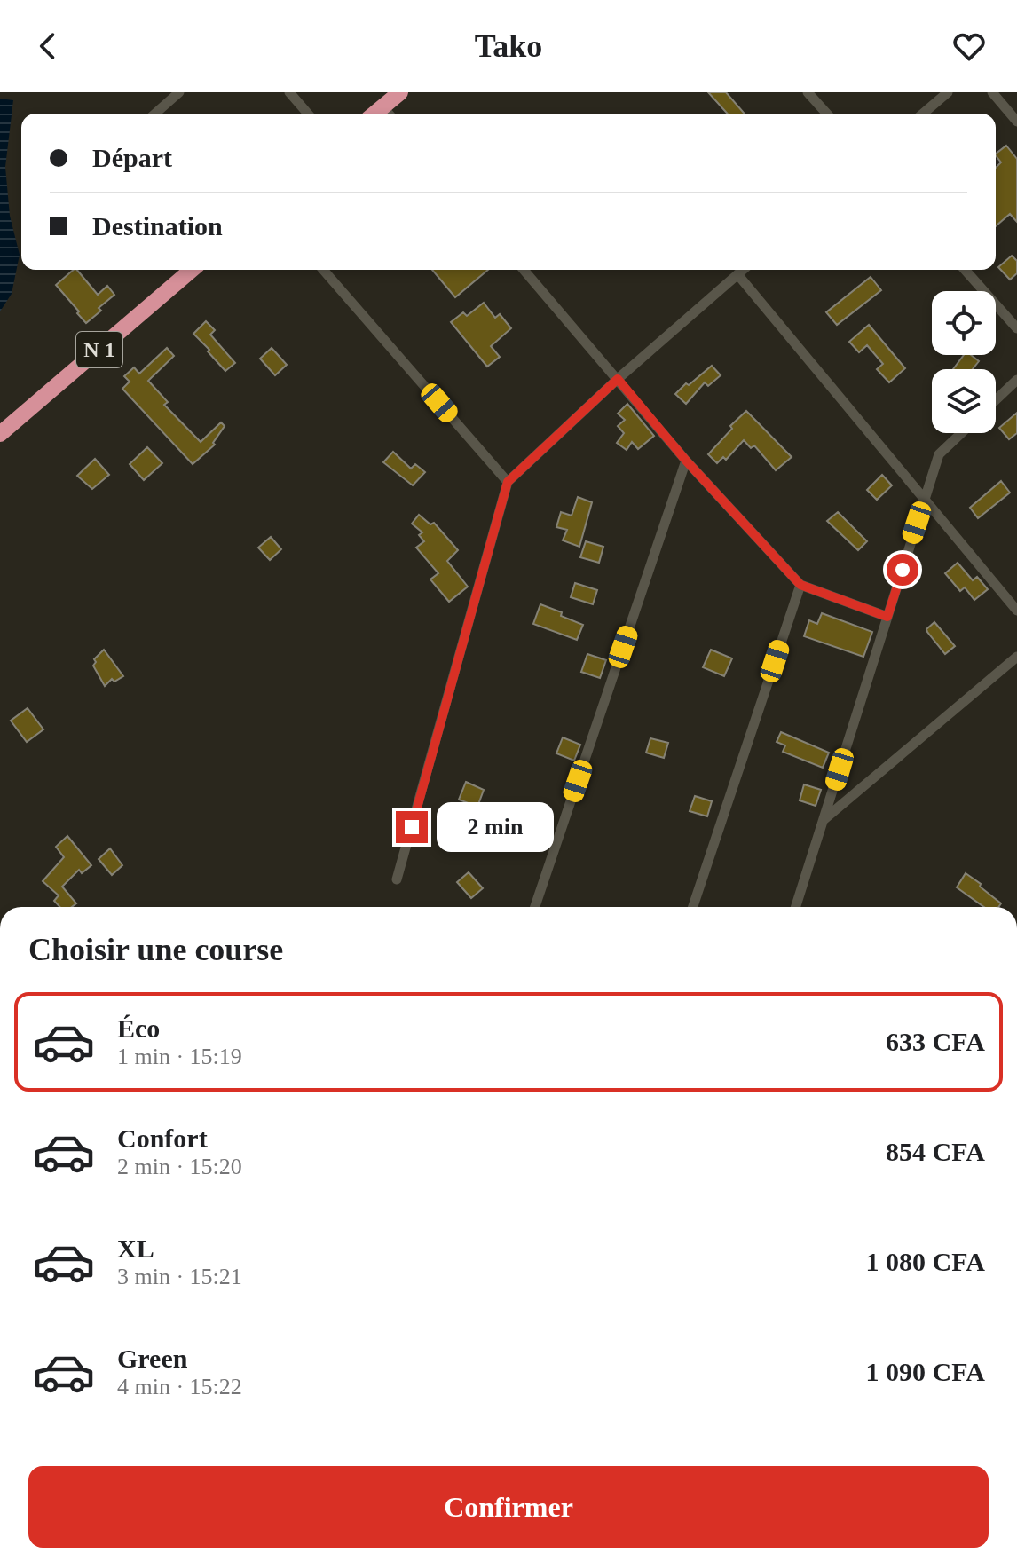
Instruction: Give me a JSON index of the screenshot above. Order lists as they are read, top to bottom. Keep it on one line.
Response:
{"streets":{"highway":["N 1"]},"page":{"header":"Tako","banner":["Départ","Destination"],"bubble":"2 min","heading":"Choisir une course","list":[{"name":"Éco","note":"1 min · 15:19","value":"633 CFA"},{"name":"Confort","note":"2 min · 15:20","value":"854 CFA"},{"name":"XL","note":"3 min · 15:21","value":"1 080 CFA"},{"name":"Green","note":"4 min · 15:22","value":"1 090 CFA"}],"buttons":"Confirmer"}}
